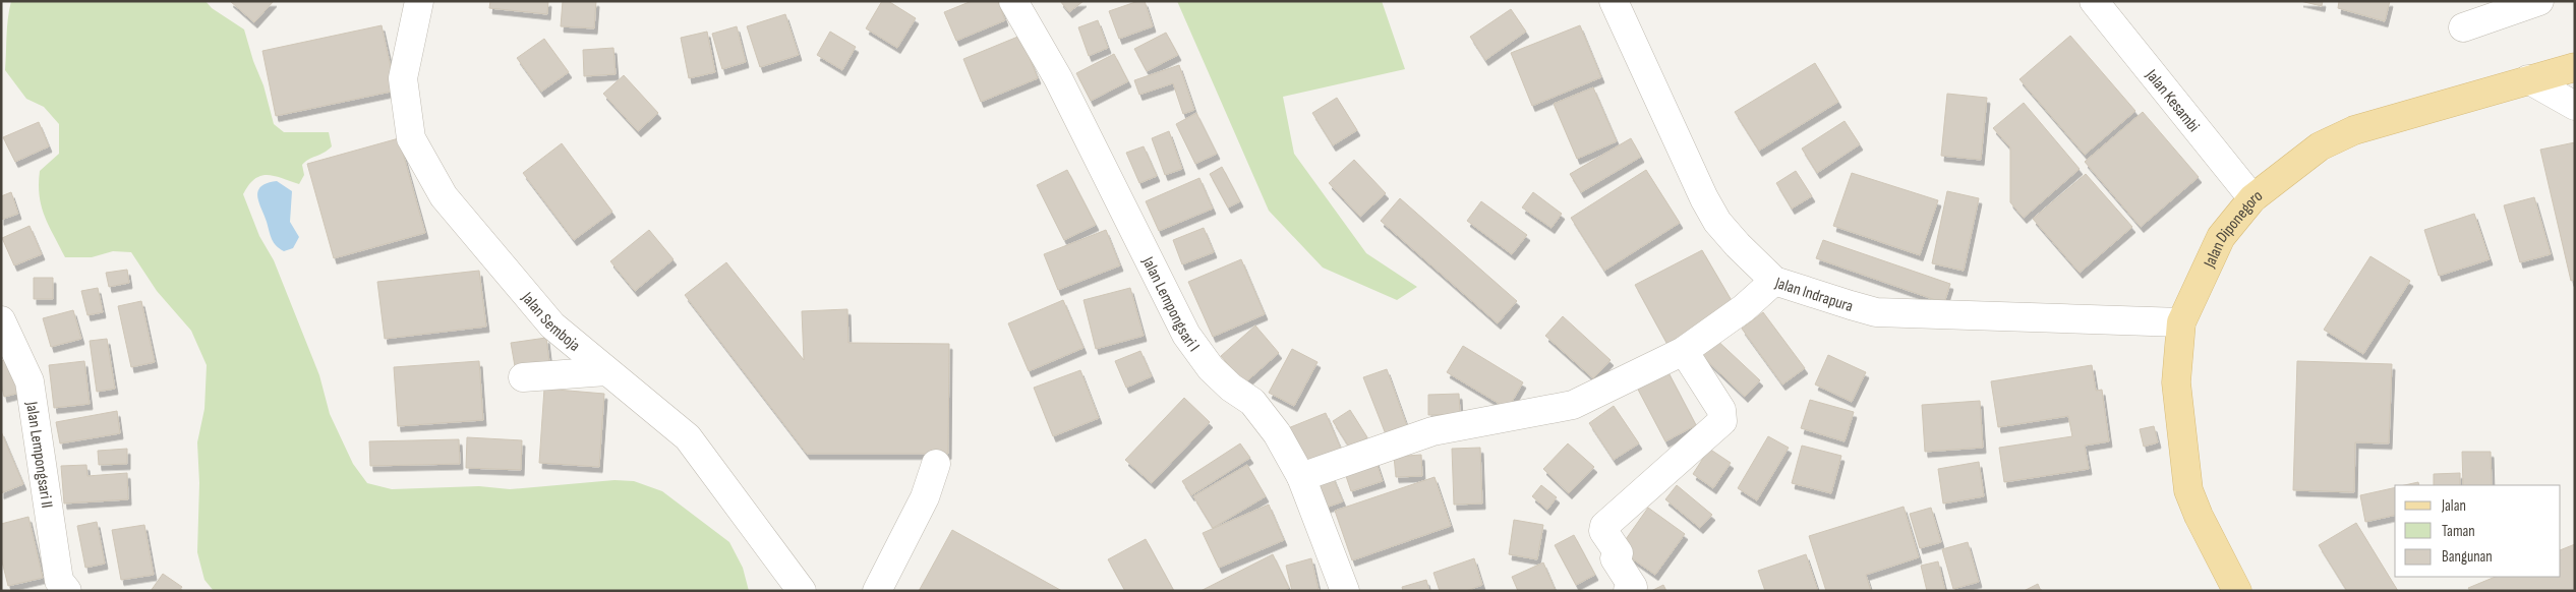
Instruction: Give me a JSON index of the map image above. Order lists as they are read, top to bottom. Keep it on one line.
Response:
{"streets":{"main road":["Jalan Diponegoro"],"street":["Jalan Kesambi","Jalan Indrapura","Jalan Lempongsari I","Jalan Semboja","Jalan Lempongsari II"]},"crossings":[["Jalan Kesambi","Jalan Diponegoro"],["Jalan Diponegoro","Jalan Indrapura"]],"legend":["Jalan","Taman","Bangunan"]}
